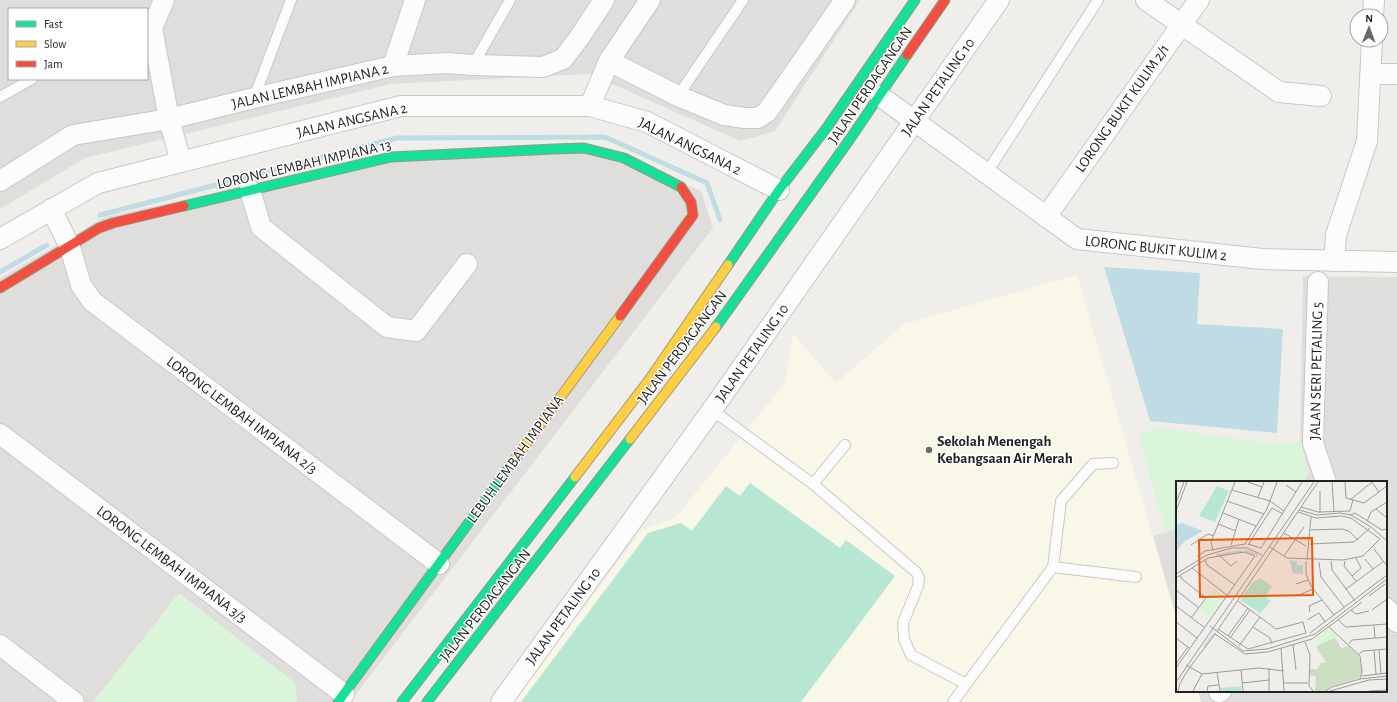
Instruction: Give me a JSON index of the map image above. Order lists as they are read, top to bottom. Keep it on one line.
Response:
{"streets":{"main road":["JALAN PERDAGANGAN","LORONG LEMBAH IMPIANA 13","LEBUH LEMBAH IMPIANA"],"street":["JALAN LEMBAH IMPIANA 2","JALAN PETALING 10","LORONG BUKIT KULIM 2/1","JALAN ANGSANA 2","LORONG BUKIT KULIM 2","JALAN SERI PETALING 5","LORONG LEMBAH IMPIANA 2/3","LORONG LEMBAH IMPIANA 3/3"]},"crossings":[["JALAN PERDAGANGAN","JALAN ANGSANA 2"],["JALAN PERDAGANGAN","LORONG BUKIT KULIM 2"],["JALAN PETALING 10","LORONG BUKIT KULIM 2"],["LORONG BUKIT KULIM 2/1","LORONG BUKIT KULIM 2"],["JALAN ANGSANA 2","LORONG LEMBAH IMPIANA 2/3"],["LORONG LEMBAH IMPIANA 13","LORONG LEMBAH IMPIANA 2/3"],["LORONG LEMBAH IMPIANA 13","LEBUH LEMBAH IMPIANA"],["LORONG LEMBAH IMPIANA 2/3","LEBUH LEMBAH IMPIANA"],["LEBUH LEMBAH IMPIANA","LORONG LEMBAH IMPIANA 3/3"]],"places":["Sekolah Menengah Kebangsaan Air Merah"],"legend":["Fast","Slow","Jam"],"north":"top"}
